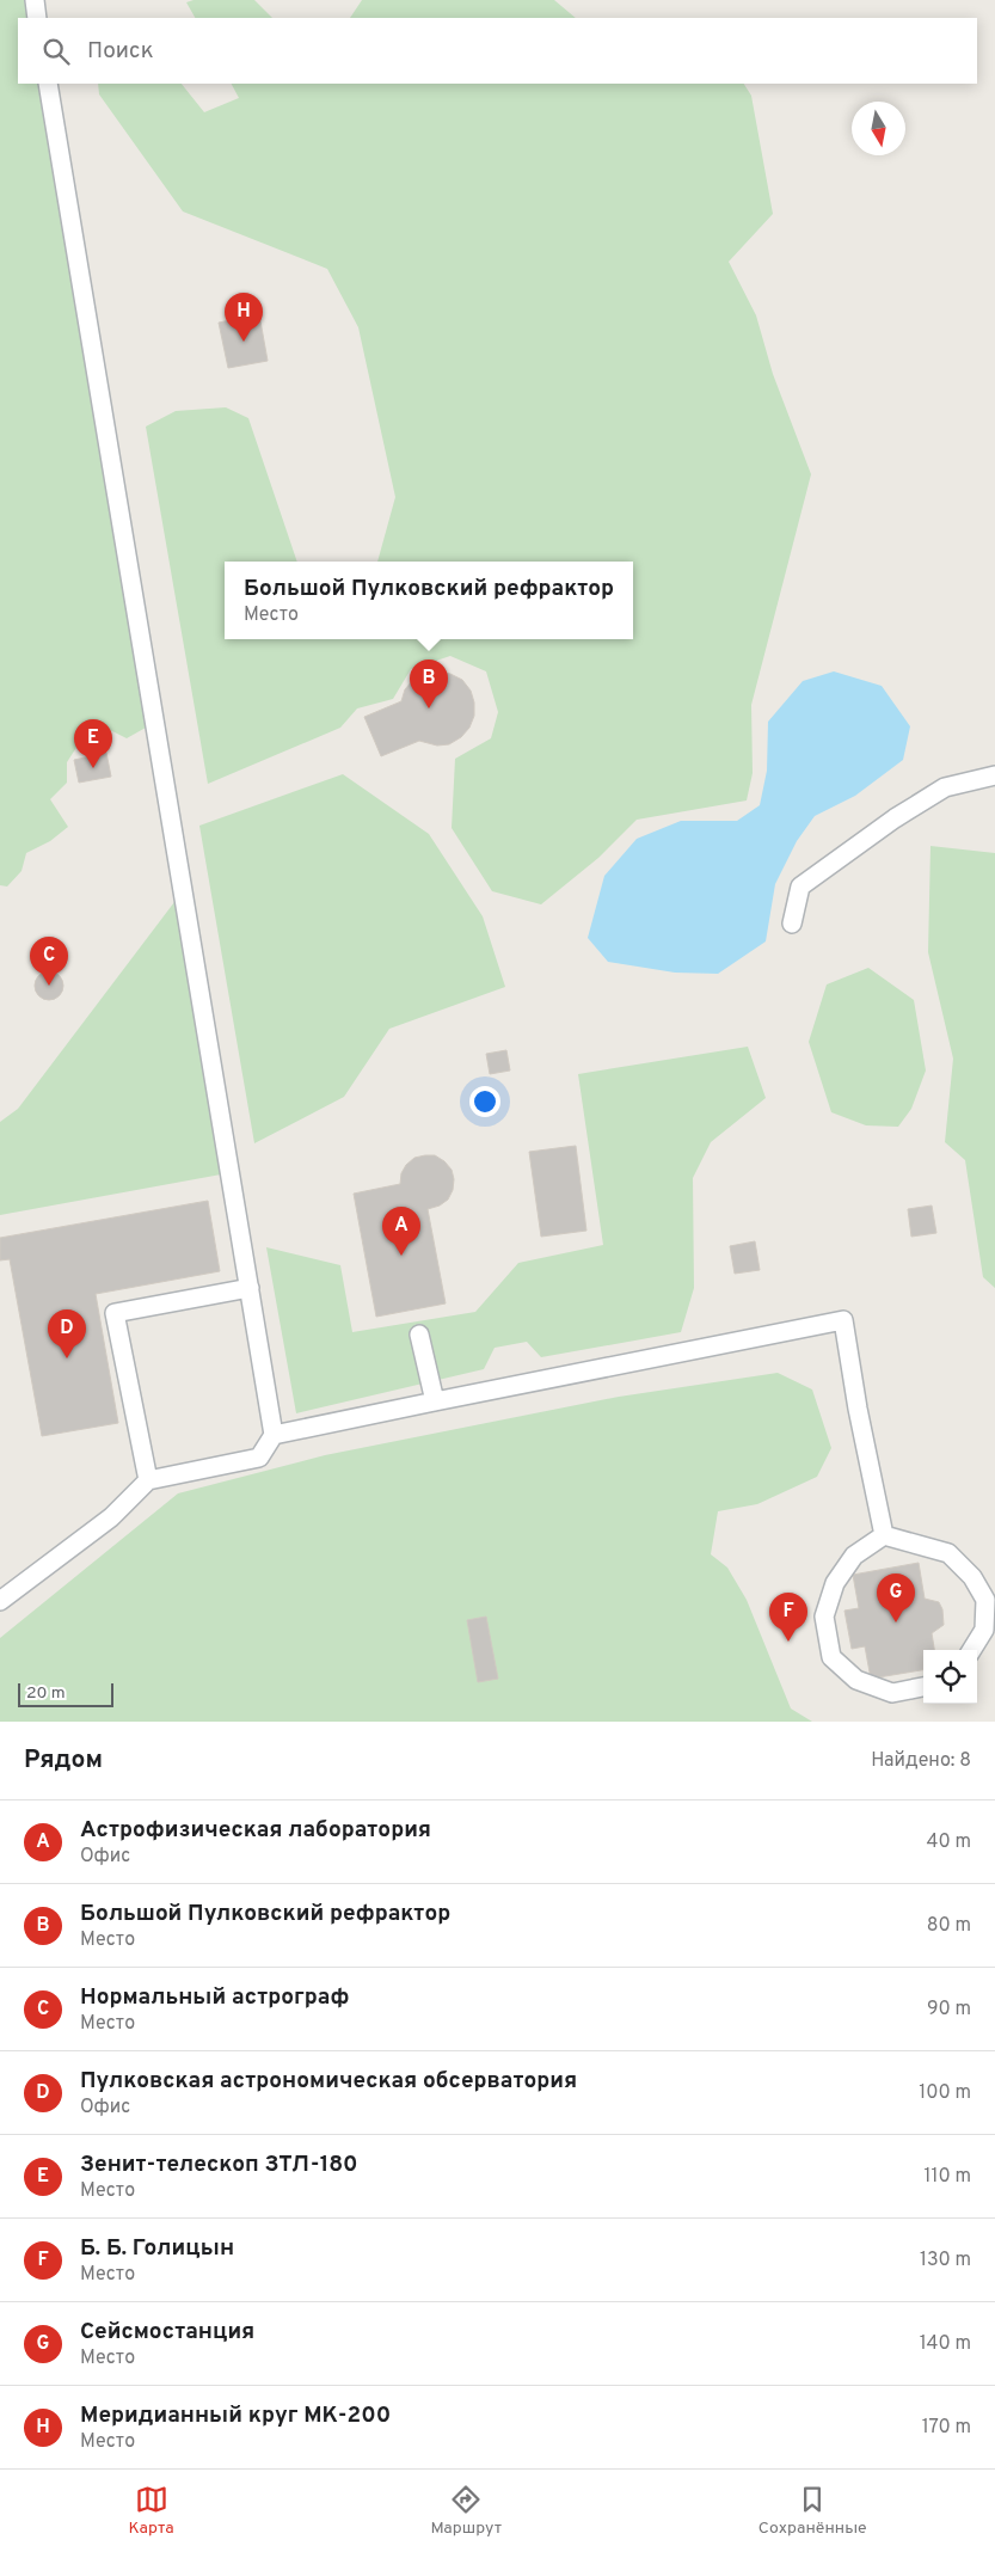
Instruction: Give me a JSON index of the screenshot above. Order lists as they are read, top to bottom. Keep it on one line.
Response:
{"scale_bar":"20 m","north":"bottom","page":{"search":"Поиск","pins":["H","B","E","C","A","D","G","F"],"popup":["Большой Пулковский рефрактор","Место"],"scale":"20 m","heading":["Рядом","Найдено: 8"],"list":[{"mark":"A","name":"Астрофизическая лаборатория","note":"Офис","value":"40 m"},{"mark":"B","name":"Большой Пулковский рефрактор","note":"Место","value":"80 m"},{"mark":"C","name":"Нормальный астрограф","note":"Место","value":"90 m"},{"mark":"D","name":"Пулковская астрономическая обсерватория","note":"Офис","value":"100 m"},{"mark":"E","name":"Зенит-телескоп ЗТЛ-180","note":"Место","value":"110 m"},{"mark":"F","name":"Б. Б. Голицын","note":"Место","value":"130 m"},{"mark":"G","name":"Сейсмостанция","note":"Место","value":"140 m"},{"mark":"H","name":"Меридианный круг МК-200","note":"Место","value":"170 m"}],"nav":["Карта","Маршрут","Сохранённые"]}}
